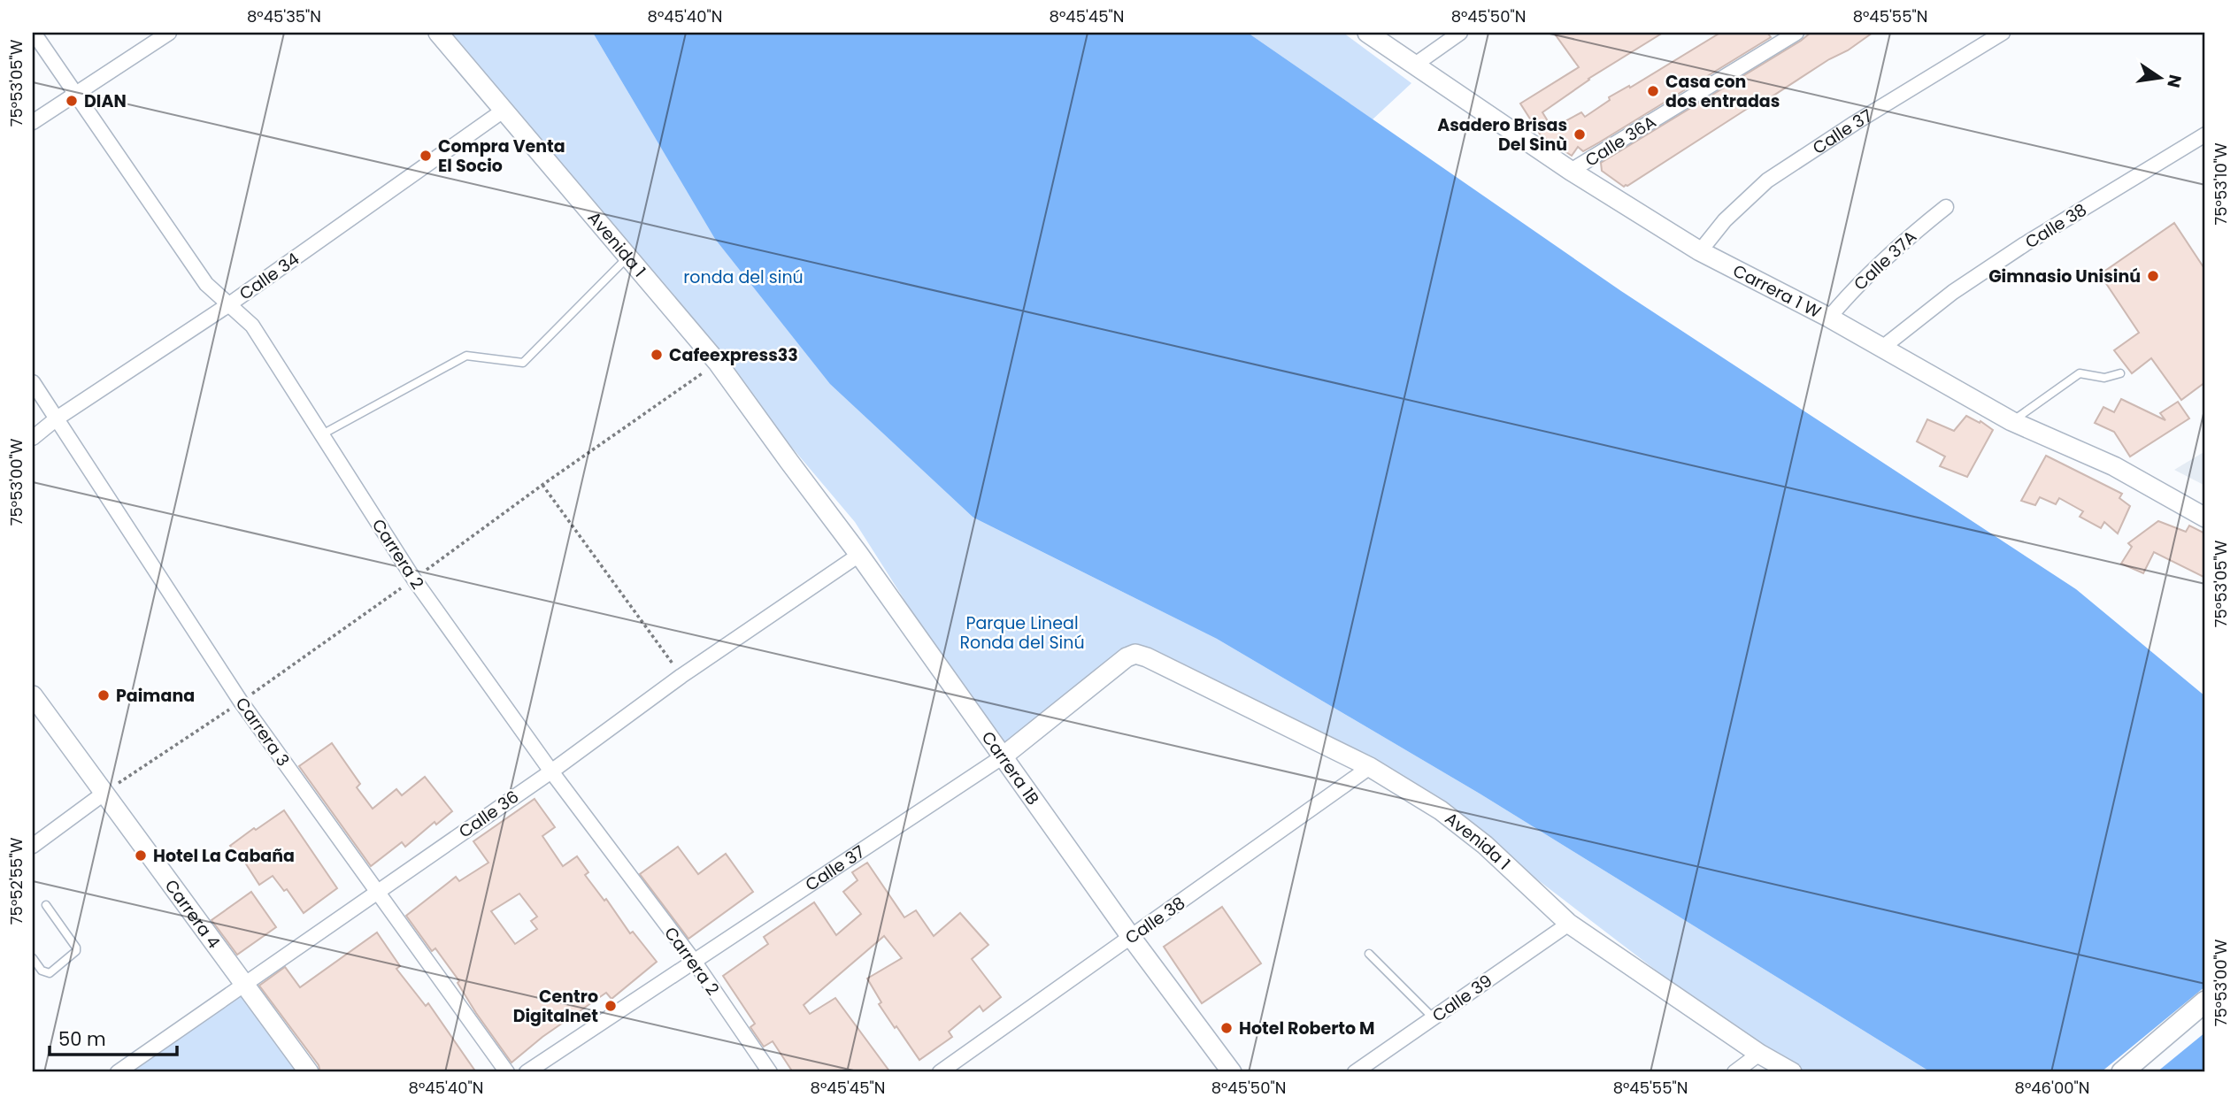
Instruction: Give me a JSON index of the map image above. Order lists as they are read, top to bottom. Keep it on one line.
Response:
{"streets":{"street":["Calle 37","Calle 36A","Calle 38","Avenida 1","Calle 37A","Calle 34","Carrera 1 W","Carrera 2","Carrera 3","Carrera 1B","Calle 36","Carrera 4","Calle 39"]},"crossings":[["Calle 37","Avenida 1"],["Calle 37","Carrera 1 W"],["Calle 37","Carrera 2"],["Calle 37","Carrera 1B"],["Calle 36A","Carrera 1 W"],["Calle 38","Avenida 1"],["Calle 38","Carrera 1 W"],["Calle 38","Carrera 1B"],["Avenida 1","Calle 34"],["Avenida 1","Carrera 1B"],["Avenida 1","Calle 39"],["Calle 37A","Carrera 1 W"],["Calle 34","Carrera 2"],["Calle 34","Carrera 3"],["Carrera 2","Calle 36"],["Carrera 3","Calle 36"],["Carrera 1B","Calle 36"],["Calle 36","Carrera 4"]],"parks":["ronda del sinú","Parque Lineal Ronda del Sinú"],"places":["Casa con dos entradas","DIAN","Asadero Brisas Del Sinù","Compra Venta El Socio","Gimnasio Unisinú","Cafeexpress33","Paimana","Hotel La Cabaña","Centro Digitalnet","Hotel Roberto M"],"scale_bar":"50 m","north":"right","coordinates":["8°45'35\"N","8°45'40\"N","8°45'45\"N","8°45'50\"N","8°45'55\"N","75°53'05\"W","75°53'10\"W","75°53'00\"W","75°52'55\"W","8°46'00\"N"]}
